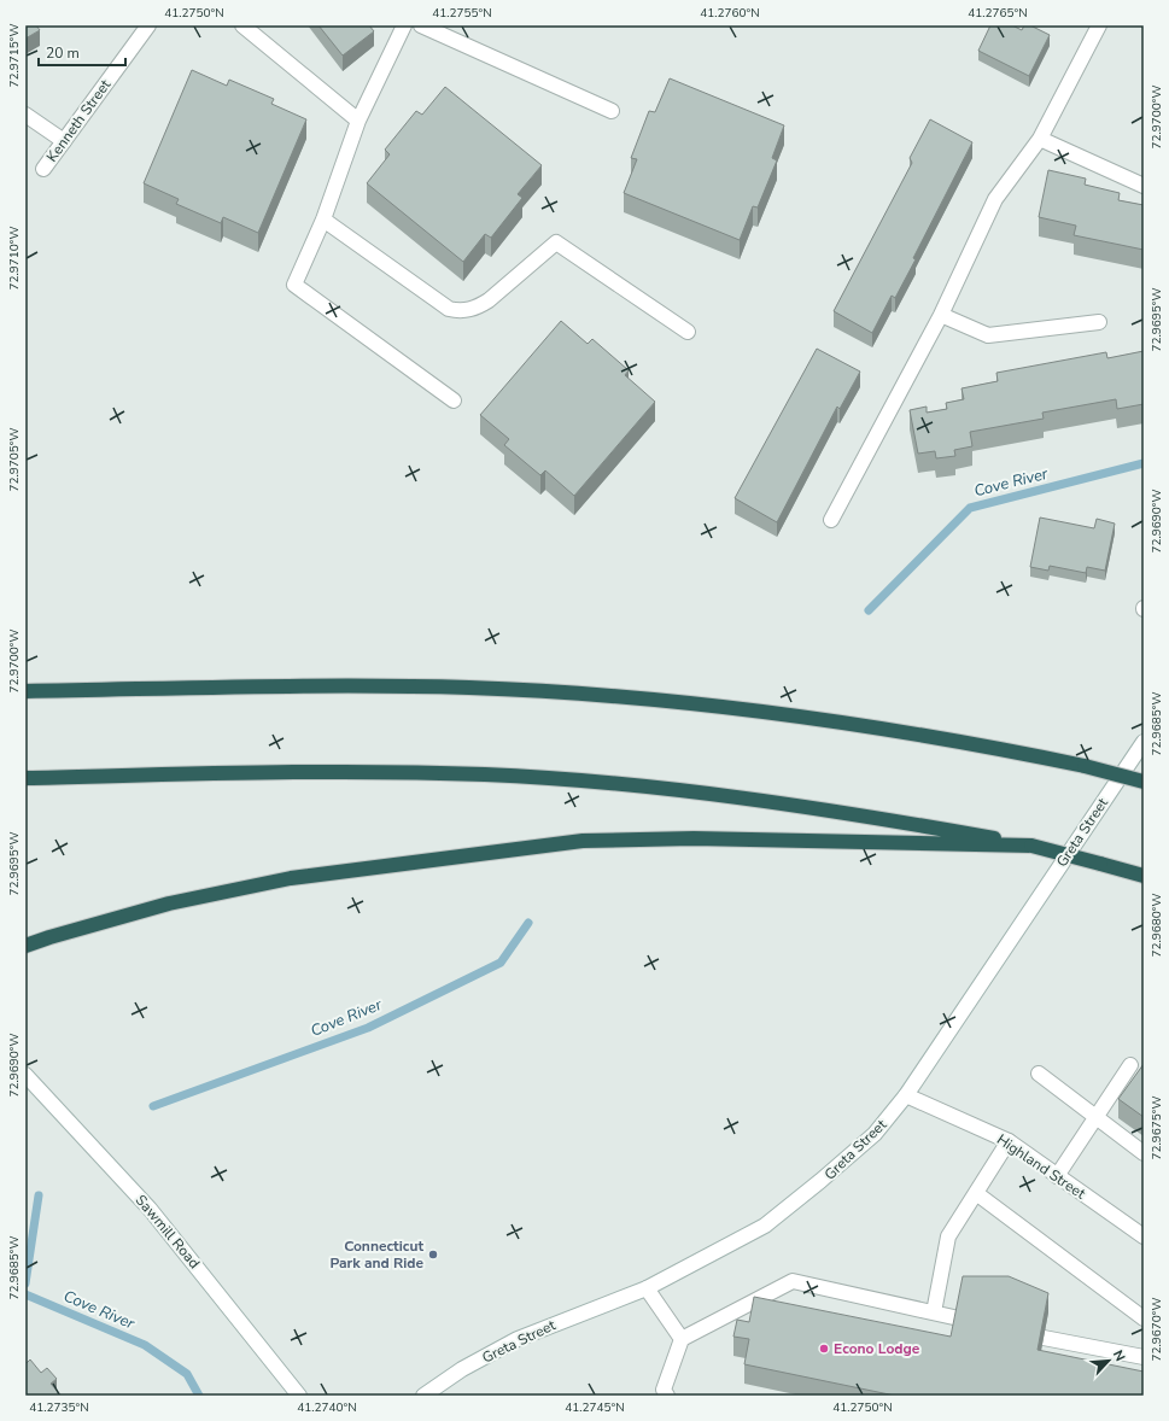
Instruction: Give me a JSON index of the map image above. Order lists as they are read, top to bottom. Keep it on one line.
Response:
{"streets":{"street":["Kenneth Street","Greta Street","Highland Street","Sawmill Road"]},"crossings":[["Greta Street","Highland Street"]],"water":["Cove River"],"places":["Connecticut Park and Ride","Econo Lodge"],"scale_bar":"20 m","north":"top right","coordinates":["41.2750°N","41.2755°N","41.2760°N","41.2765°N","72.9715°W","72.9700°W","72.9710°W","72.9695°W","72.9705°W","72.9690°W","72.9685°W","72.9680°W","72.9675°W","72.9670°W","41.2735°N","41.2740°N","41.2745°N"]}
